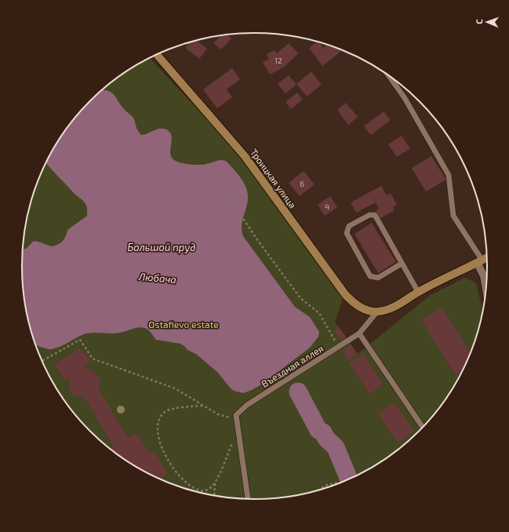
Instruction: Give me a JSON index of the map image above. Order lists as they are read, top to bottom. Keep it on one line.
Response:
{"streets":{"street":["Троицкая улица"],"lane":["Въездная аллея"]},"crossings":[["Троицкая улица","Въездная аллея"]],"water":["Большой пруд","Любача"],"parks":["Ostafievo estate"],"house_numbers":["12","6","4"],"north":"left"}
